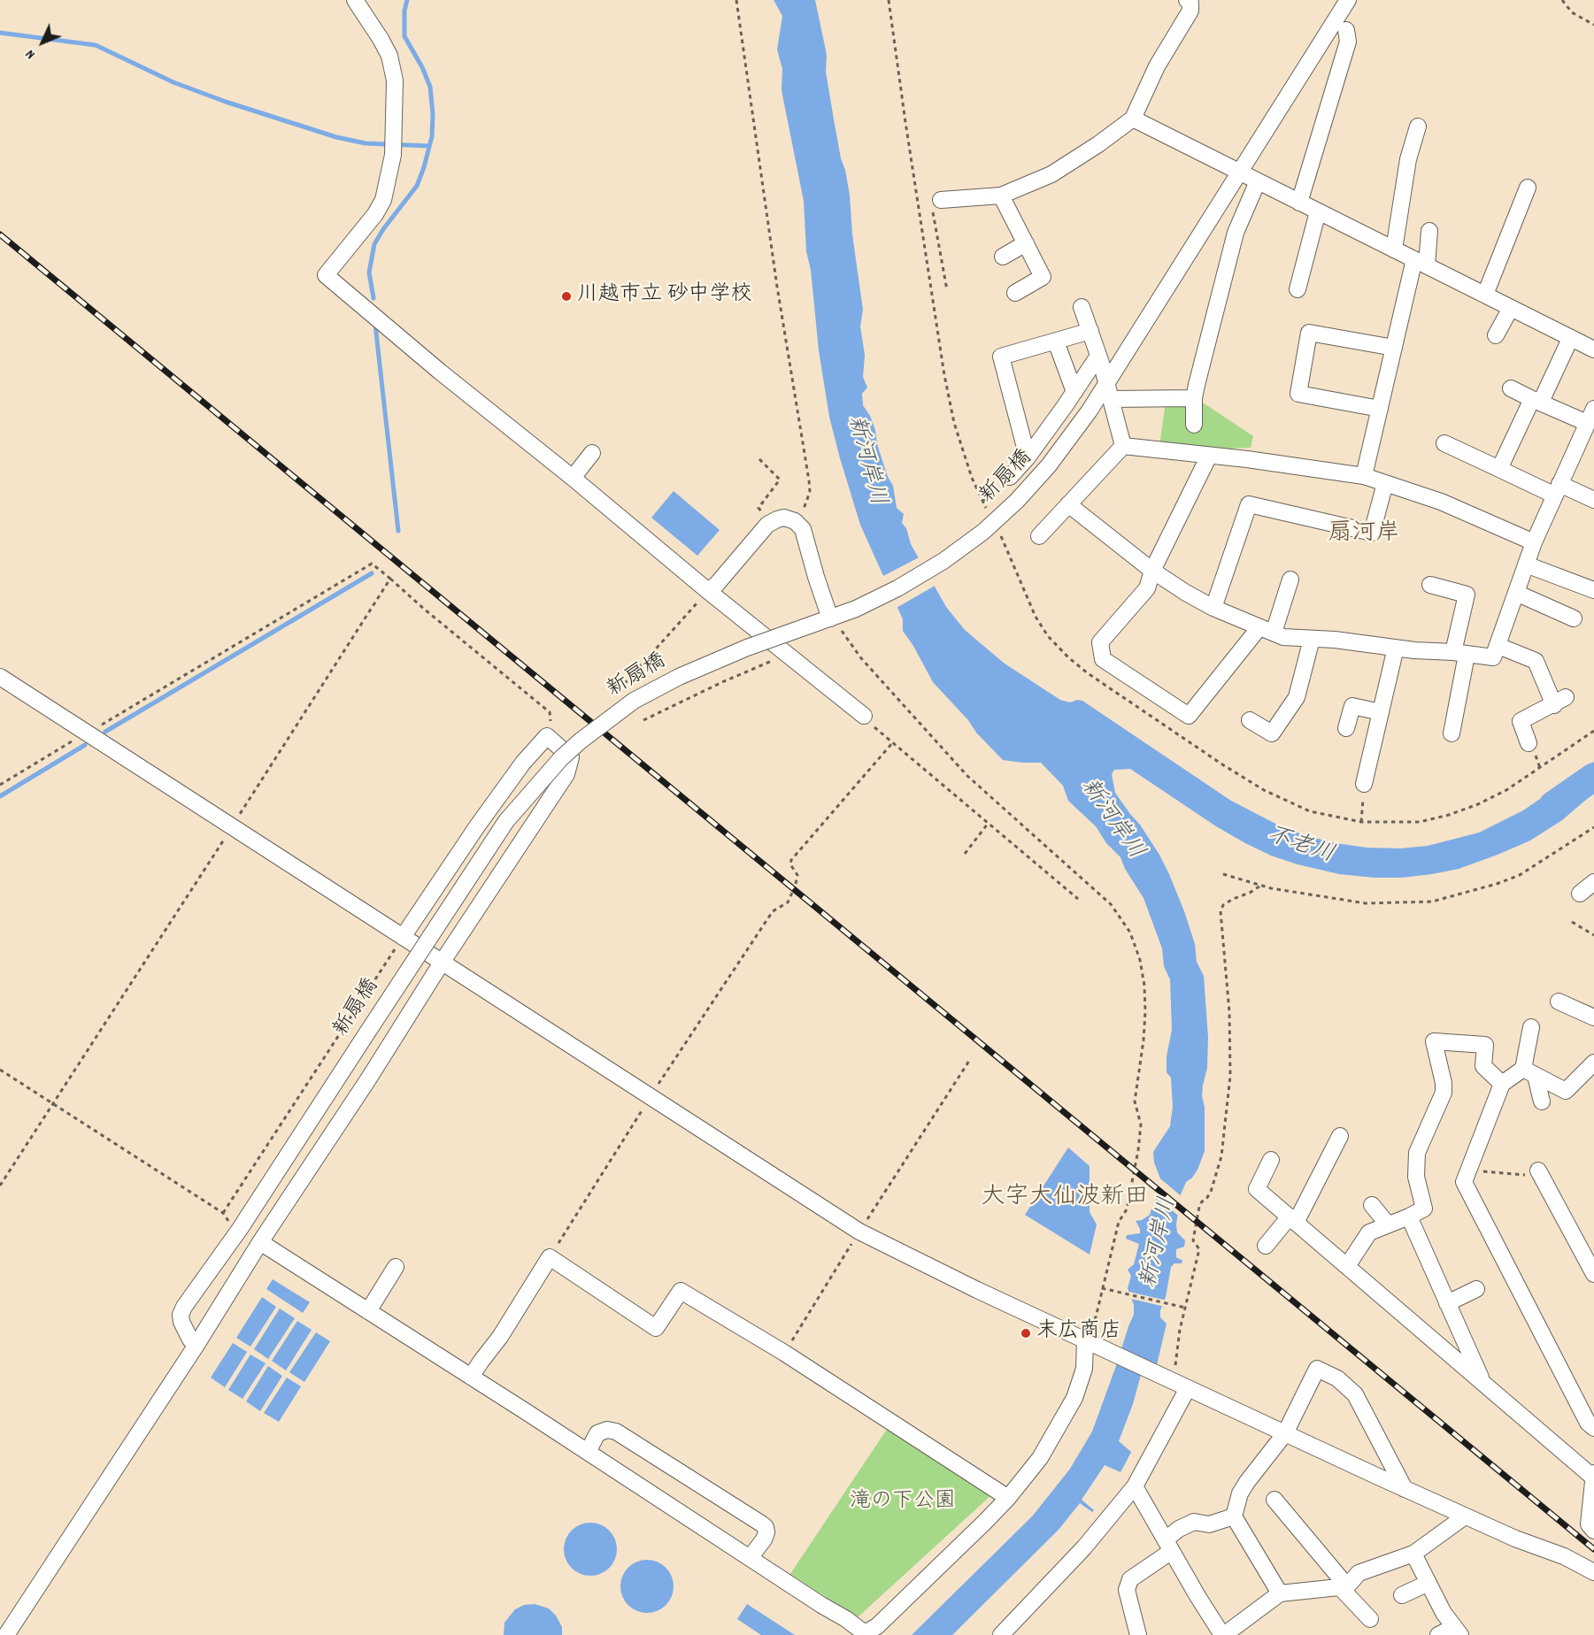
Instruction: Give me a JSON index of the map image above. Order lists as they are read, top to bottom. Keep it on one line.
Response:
{"streets":{"street":["新扇橋"]},"districts":["扇河岸","大字大仙波新田"],"water":["新河岸川","不老川"],"parks":["滝の下公園"],"places":["川越市立 砂中学校","末広商店"],"north":"bottom left"}
